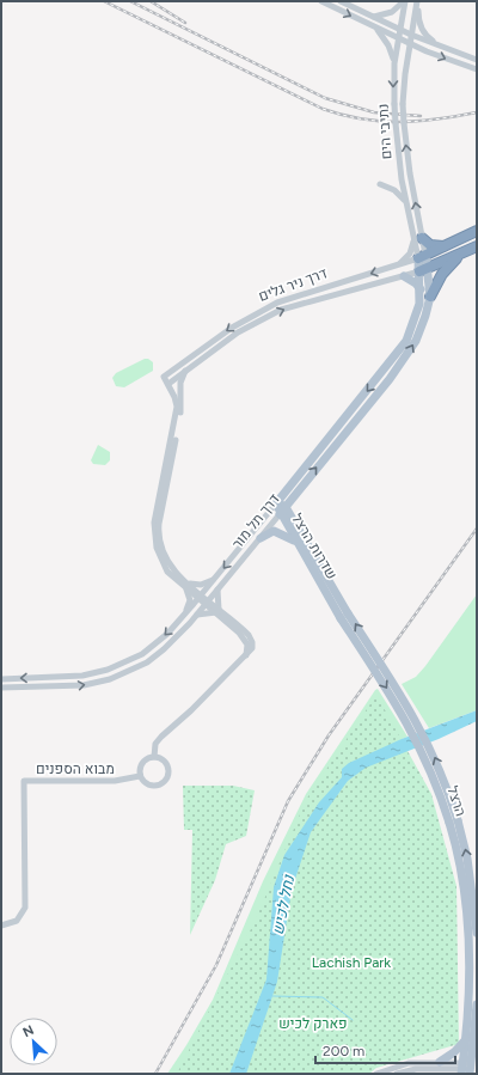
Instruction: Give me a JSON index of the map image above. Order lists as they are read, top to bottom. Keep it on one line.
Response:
{"streets":{"highway":["דרך ניר גלים"],"main road":["דרך תל מור","שדרות הרצל","הרצל"],"street":["נתיבי הים","מבוא הספנים"]},"crossings":[["נתיבי הים","דרך ניר גלים"],["נתיבי הים","דרך תל מור"],["דרך ניר גלים","דרך תל מור"],["דרך תל מור","שדרות הרצל"],["שדרות הרצל","הרצל"]],"water":["נחל לכיש"],"parks":["Lachish Park","פארק לכיש"],"scale_bar":"200 m","north":"top left"}
